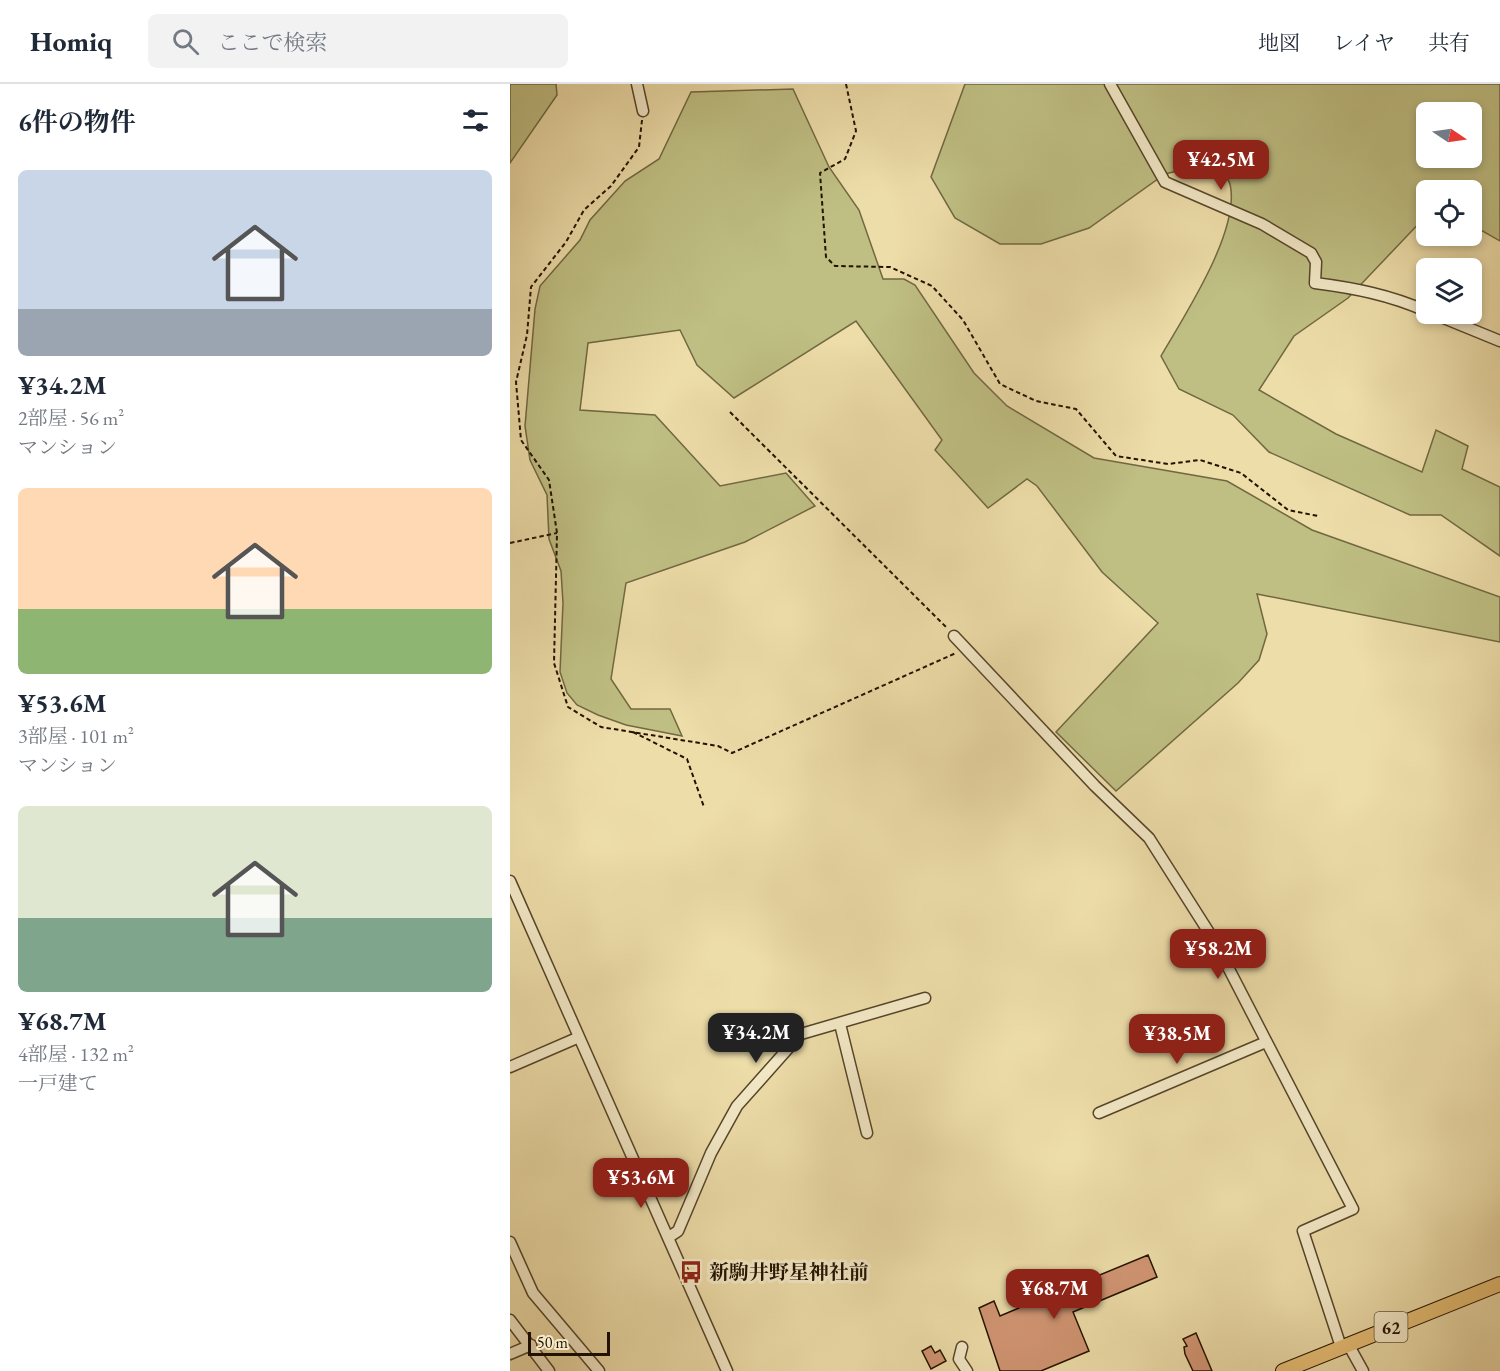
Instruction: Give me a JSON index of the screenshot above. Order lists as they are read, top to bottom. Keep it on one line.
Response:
{"streets":{"main road":["62"]},"places":{"bus stop":["新駒井野星神社前"]},"scale_bar":"50 m","north":"right","page":{"header":"Homiq","search":"ここで検索","nav":["地図","レイヤ","共有"],"heading":"6件の物件","price":["¥42.5M","¥58.2M","¥34.2M","¥38.5M","¥53.6M","¥68.7M"],"list":[{"name":"¥34.2M","note":"2部屋 · 56 m² · マンション"},{"name":"¥53.6M","note":"3部屋 · 101 m² · マンション"},{"name":"¥68.7M","note":"4部屋 · 132 m² · 一戸建て"}],"scale":"50 m"}}
